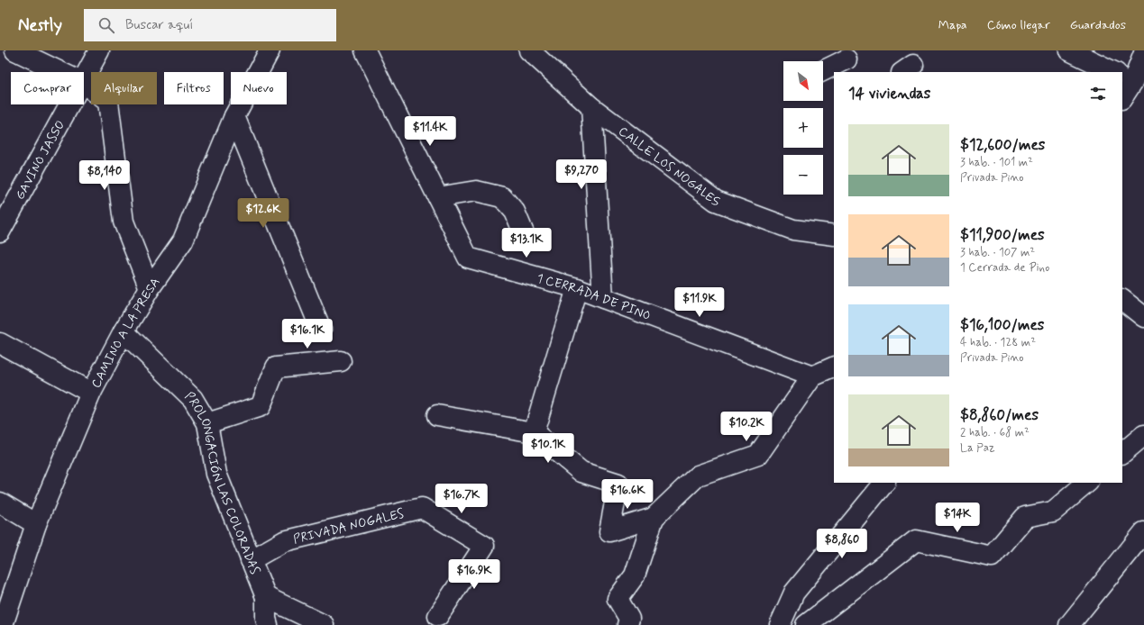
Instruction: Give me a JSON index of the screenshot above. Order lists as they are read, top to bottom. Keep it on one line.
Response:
{"streets":{"street":["GAVINO JASSO","CALLE LOS NOGALES","1 CERRADA DE PINO","CAMINO A LA PRESA","PROLONGACIÓN LAS COLORADAS","PRIVADA NOGALES"]},"crossings":[["CAMINO A LA PRESA","PROLONGACIÓN LAS COLORADAS"],["PROLONGACIÓN LAS COLORADAS","PRIVADA NOGALES"]],"north":"bottom right","page":{"header":"Nestly","search":"Buscar aquí","nav":["Mapa","Cómo llegar","Guardados"],"map_buttons":["+","−"],"chip":["Comprar","Alquilar","Filtros","Nuevo"],"heading":"14 viviendas","list":[{"name":"$12,600/mes","note":"3 hab. · 101 m² · Privada Pino"},{"name":"$11,900/mes","note":"3 hab. · 107 m² · 1 Cerrada de Pino"},{"name":"$16,100/mes","note":"4 hab. · 128 m² · Privada Pino"},{"name":"$8,860/mes","note":"2 hab. · 68 m² · La Paz"}],"price":["$11.4K","$9,270","$8,140","$12.6K","$13.1K","$11.9K","$16.1K","$10.2K","$10.1K","$16.6K","$16.7K","$14K","$8,860","$16.9K"]}}
